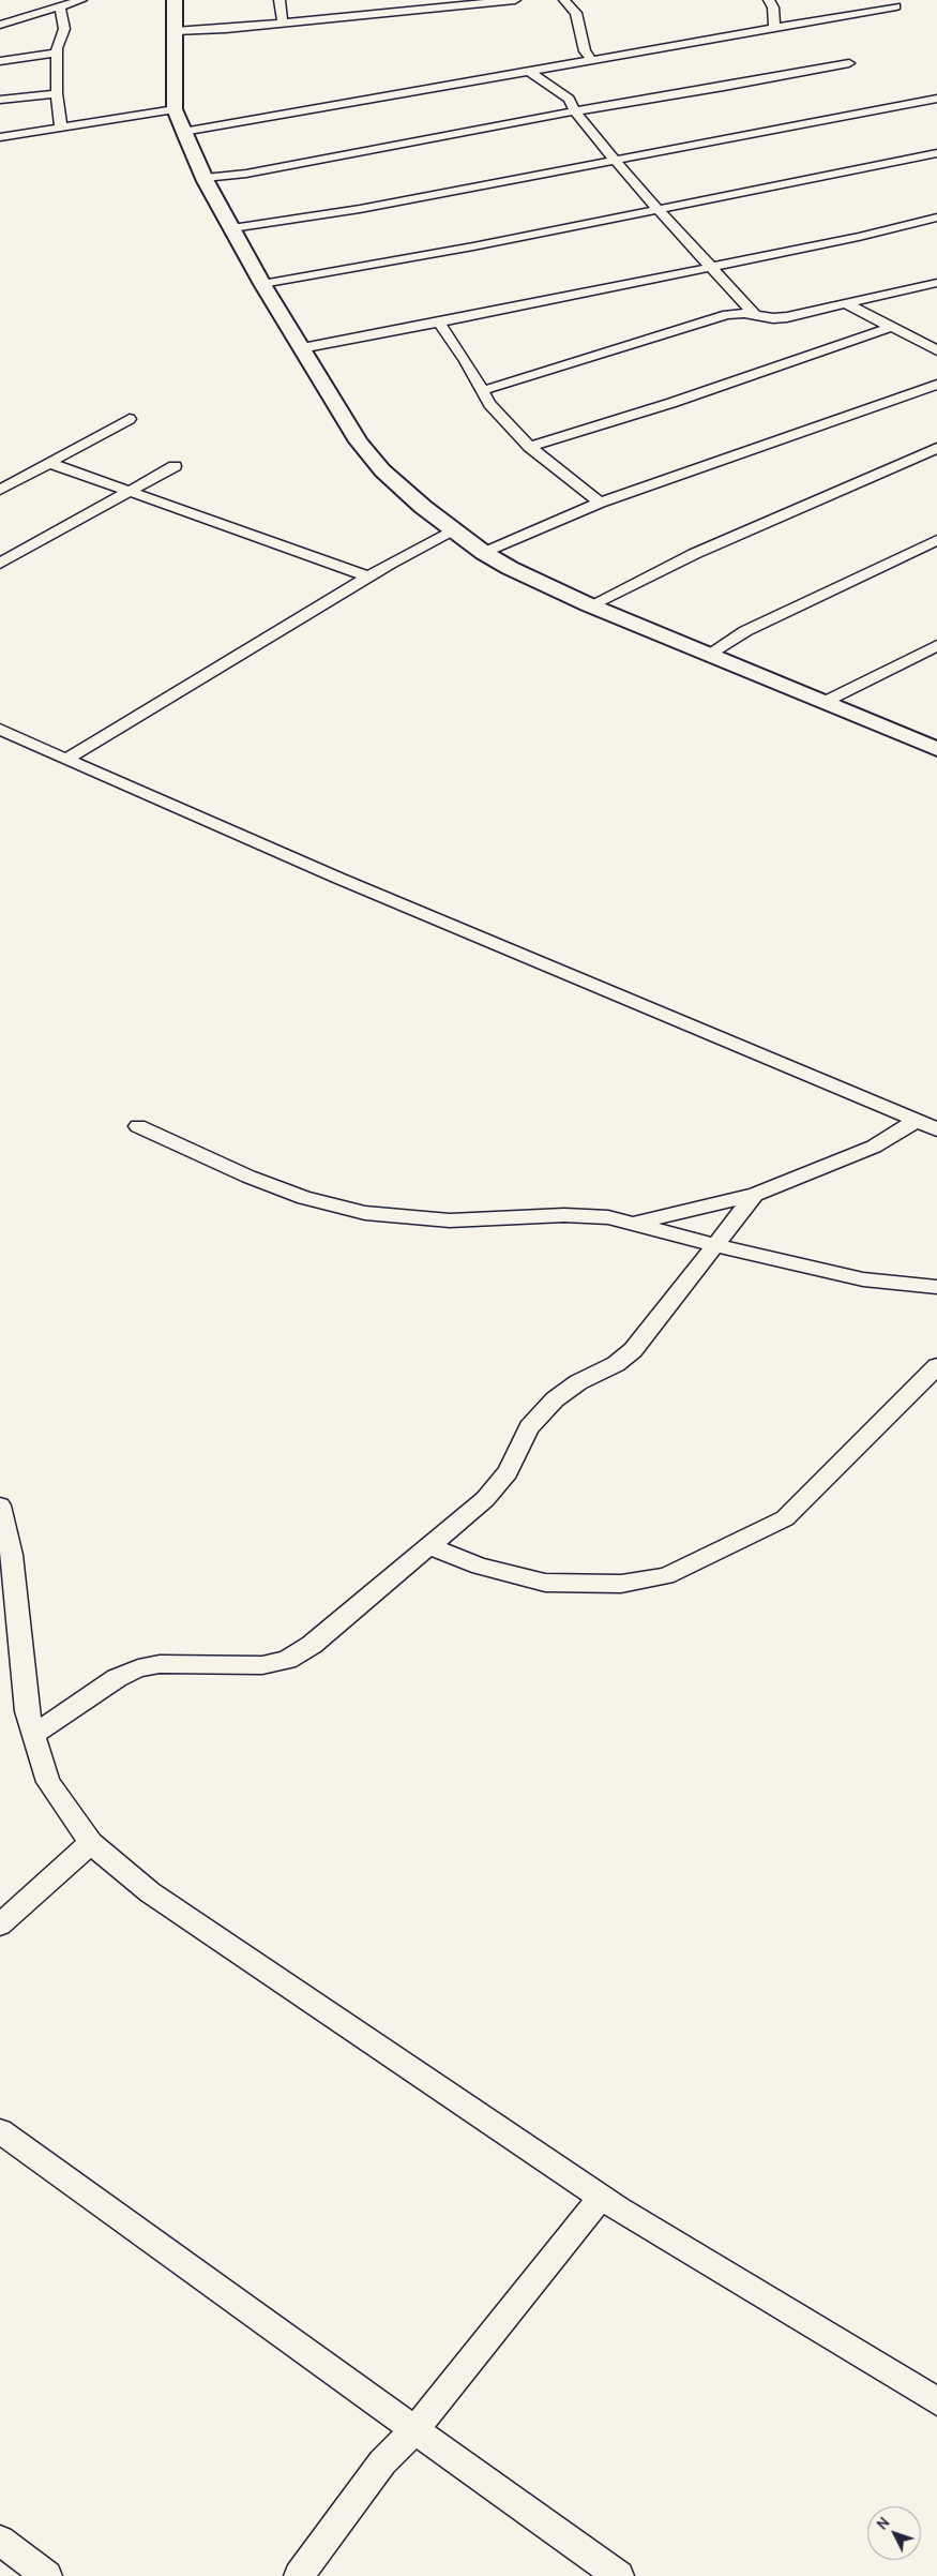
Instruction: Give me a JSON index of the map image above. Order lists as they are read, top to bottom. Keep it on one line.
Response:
{"north":"top left"}
